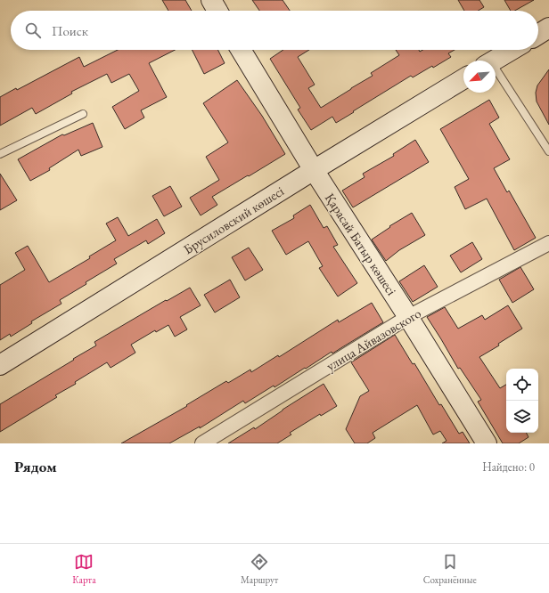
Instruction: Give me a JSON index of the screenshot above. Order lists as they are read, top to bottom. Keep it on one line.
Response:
{"streets":{"street":["Брусиловский көшесі","Қарасай Батыр көшесі","улица Айвазовского"]},"crossings":[["Брусиловский көшесі","Қарасай Батыр көшесі"],["Қарасай Батыр көшесі","улица Айвазовского"]],"north":"bottom left","page":{"search":"Поиск","heading":["Рядом","Найдено: 0"],"nav":["Карта","Маршрут","Сохранённые"]}}
